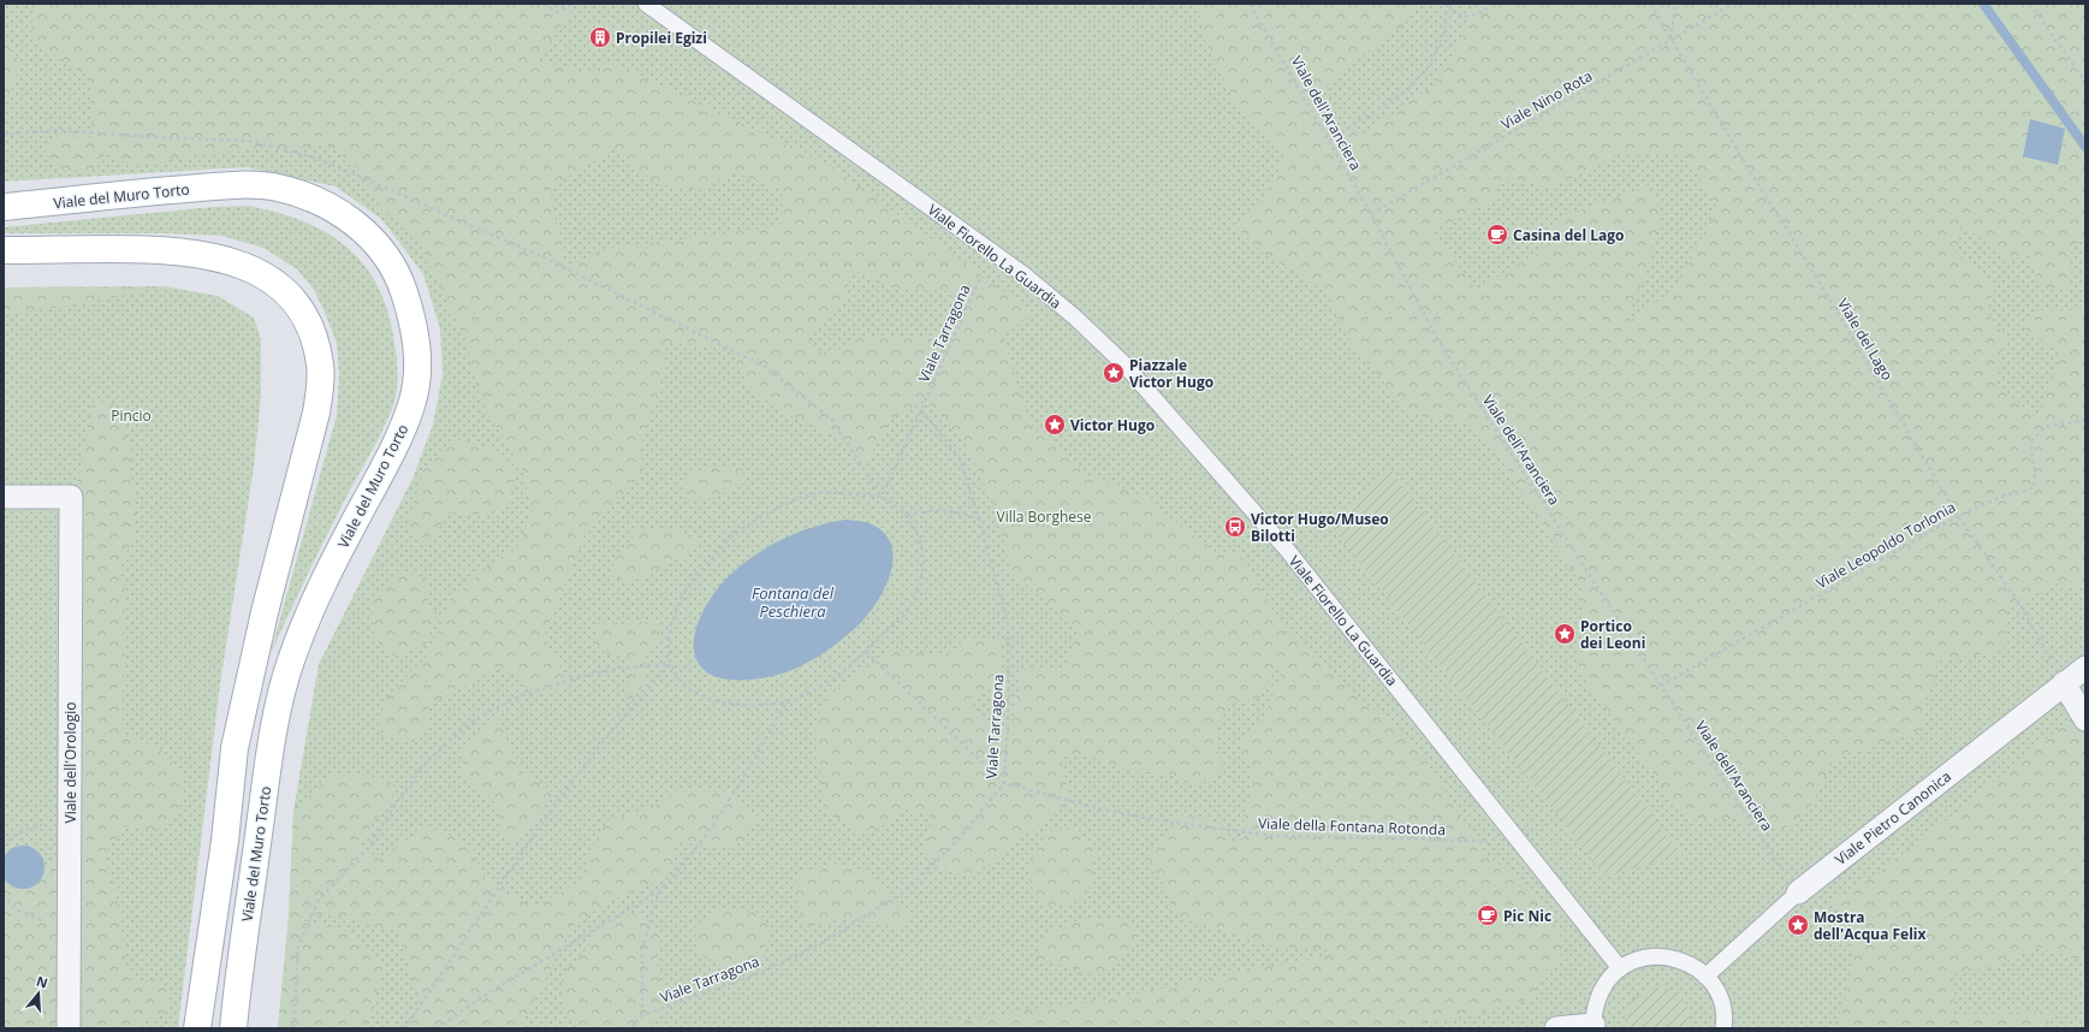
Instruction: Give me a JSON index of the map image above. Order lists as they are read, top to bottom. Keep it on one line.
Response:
{"streets":{"main road":["Viale del Muro Torto"],"street":["Viale dell'Orologio","Viale Pietro Canonica"],"lane":["Viale Fiorello La Guardia"],"path":["Viale Nino Rota","Viale dell'Aranciera","Viale Tarragona","Viale del Lago","Viale Leopoldo Torlonia","Viale della Fontana Rotonda"]},"crossings":[["Viale Nino Rota","Viale dell'Aranciera"],["Viale Nino Rota","Viale del Lago"],["Viale dell'Aranciera","Viale Leopoldo Torlonia"],["Viale dell'Aranciera","Viale Pietro Canonica"],["Viale Fiorello La Guardia","Viale Tarragona"],["Viale Fiorello La Guardia","Viale della Fontana Rotonda"],["Viale Tarragona","Viale della Fontana Rotonda"],["Viale del Lago","Viale Leopoldo Torlonia"],["Viale del Lago","Viale Pietro Canonica"]],"water":["Fontana del Peschiera"],"parks":["Pincio","Villa Borghese"],"places":{"building":["Propilei Egizi"],"cafe":["Casina del Lago","Pic Nic"],"place":["Piazzale Victor Hugo","Victor Hugo","Portico dei Leoni","Mostra dell'Acqua Felix"],"bus stop":["Victor Hugo/Museo Bilotti"]},"north":"top"}
